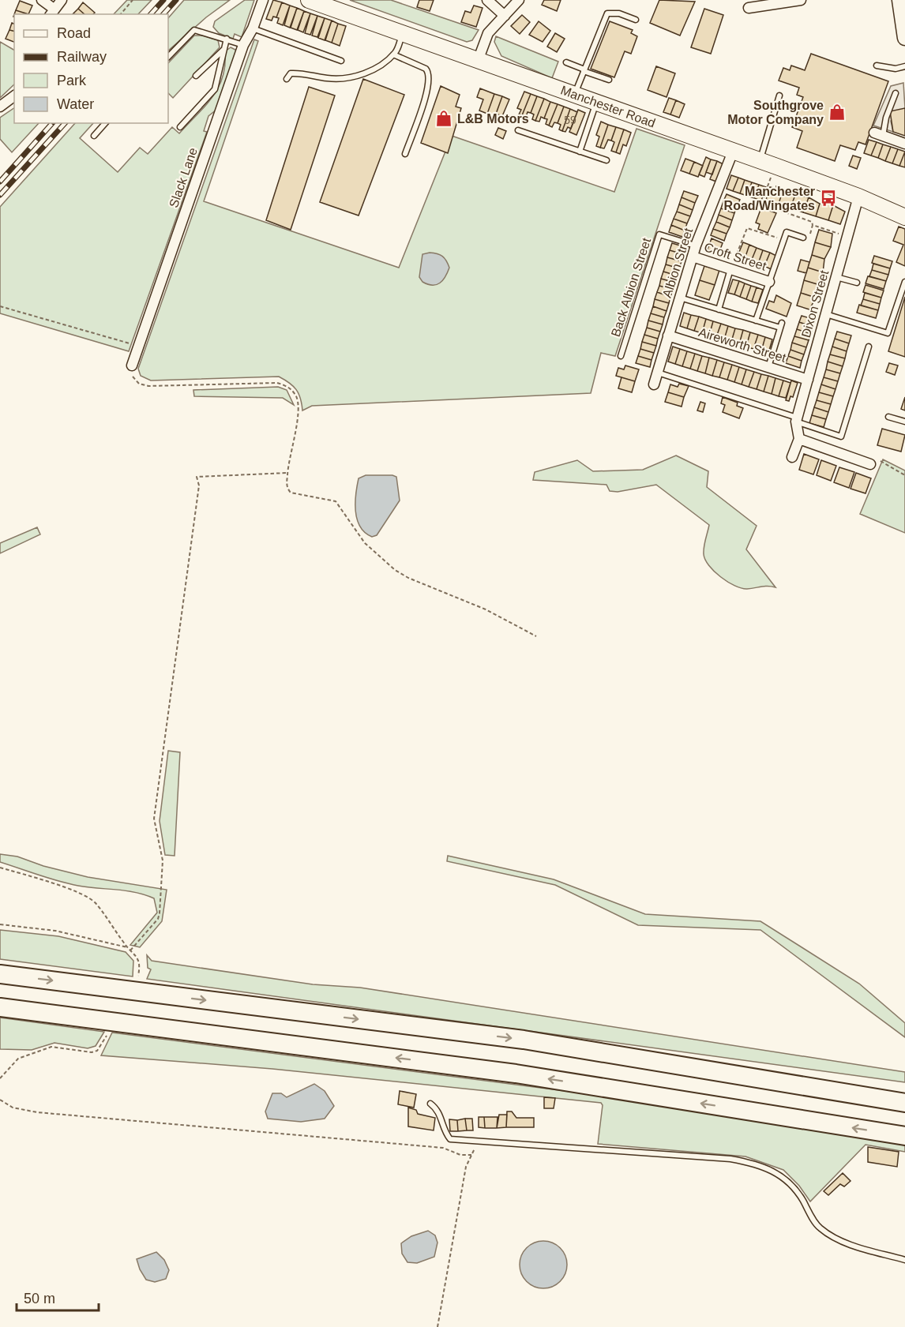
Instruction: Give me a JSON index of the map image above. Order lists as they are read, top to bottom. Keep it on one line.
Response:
{"streets":{"main road":["Manchester Road"],"street":["Slack Lane","Croft Street","Albion Street","Dixon Street","Aireworth Street"],"lane":["Back Albion Street"]},"crossings":[["Manchester Road","Albion Street"],["Manchester Road","Dixon Street"],["Croft Street","Albion Street"],["Albion Street","Back Albion Street"],["Albion Street","Aireworth Street"],["Dixon Street","Aireworth Street"]],"places":{"shop":["Southgrove Motor Company","L&B Motors"],"bus stop":["Manchester Road/Wingates"]},"house_numbers":["59"],"legend":["Road","Railway","Park","Water"],"scale_bar":"50 m"}
